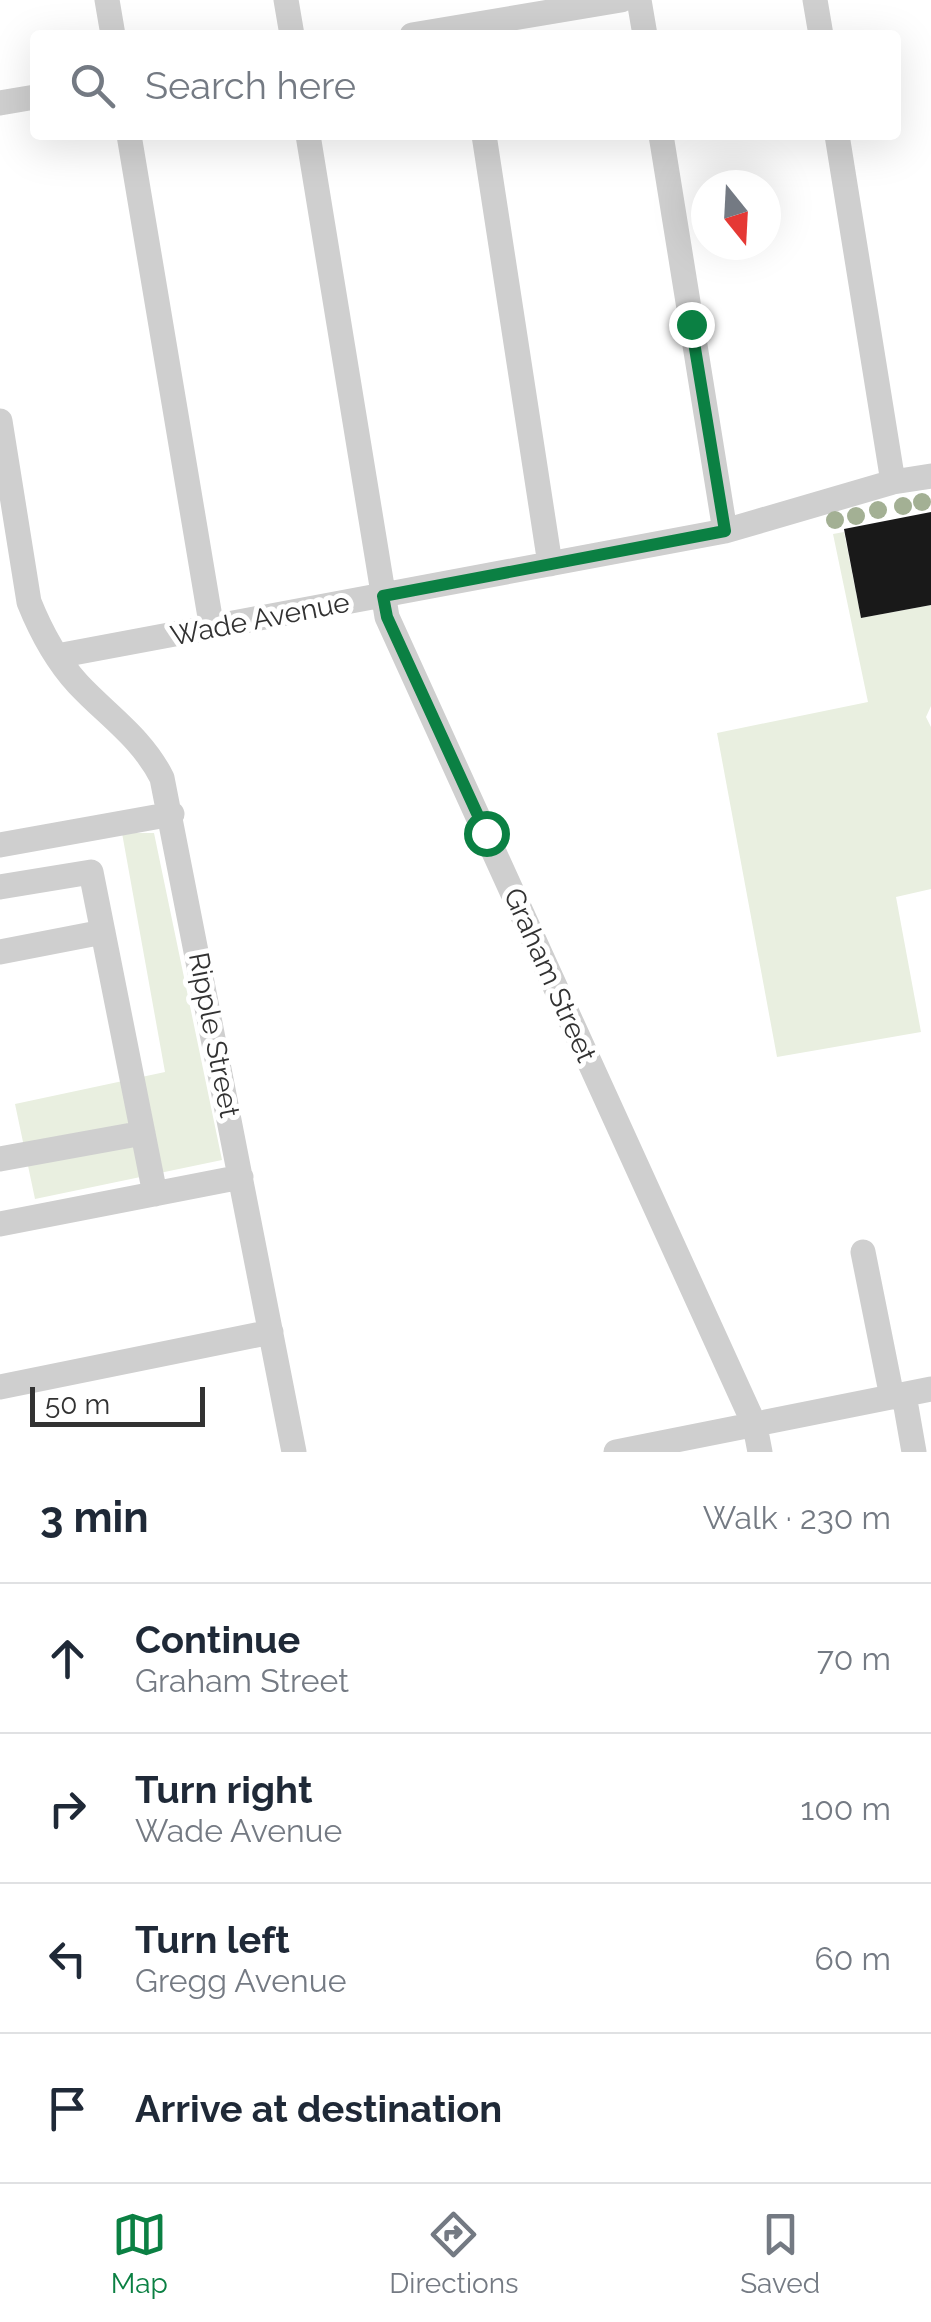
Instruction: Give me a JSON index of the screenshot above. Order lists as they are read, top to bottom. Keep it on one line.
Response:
{"streets":{"street":["Wade Avenue","Graham Street","Ripple Street"]},"crossings":[["Wade Avenue","Graham Street"],["Wade Avenue","Ripple Street"]],"scale_bar":"50 m","north":"bottom","page":{"search":"Search here","scale":"50 m","heading":["3 min","Walk · 230 m"],"list":[["Continue","Graham Street","70 m"],["Turn right","Wade Avenue","100 m"],["Turn left","Gregg Avenue","60 m"],"Arrive at destination"],"nav":["Map","Directions","Saved"]}}
